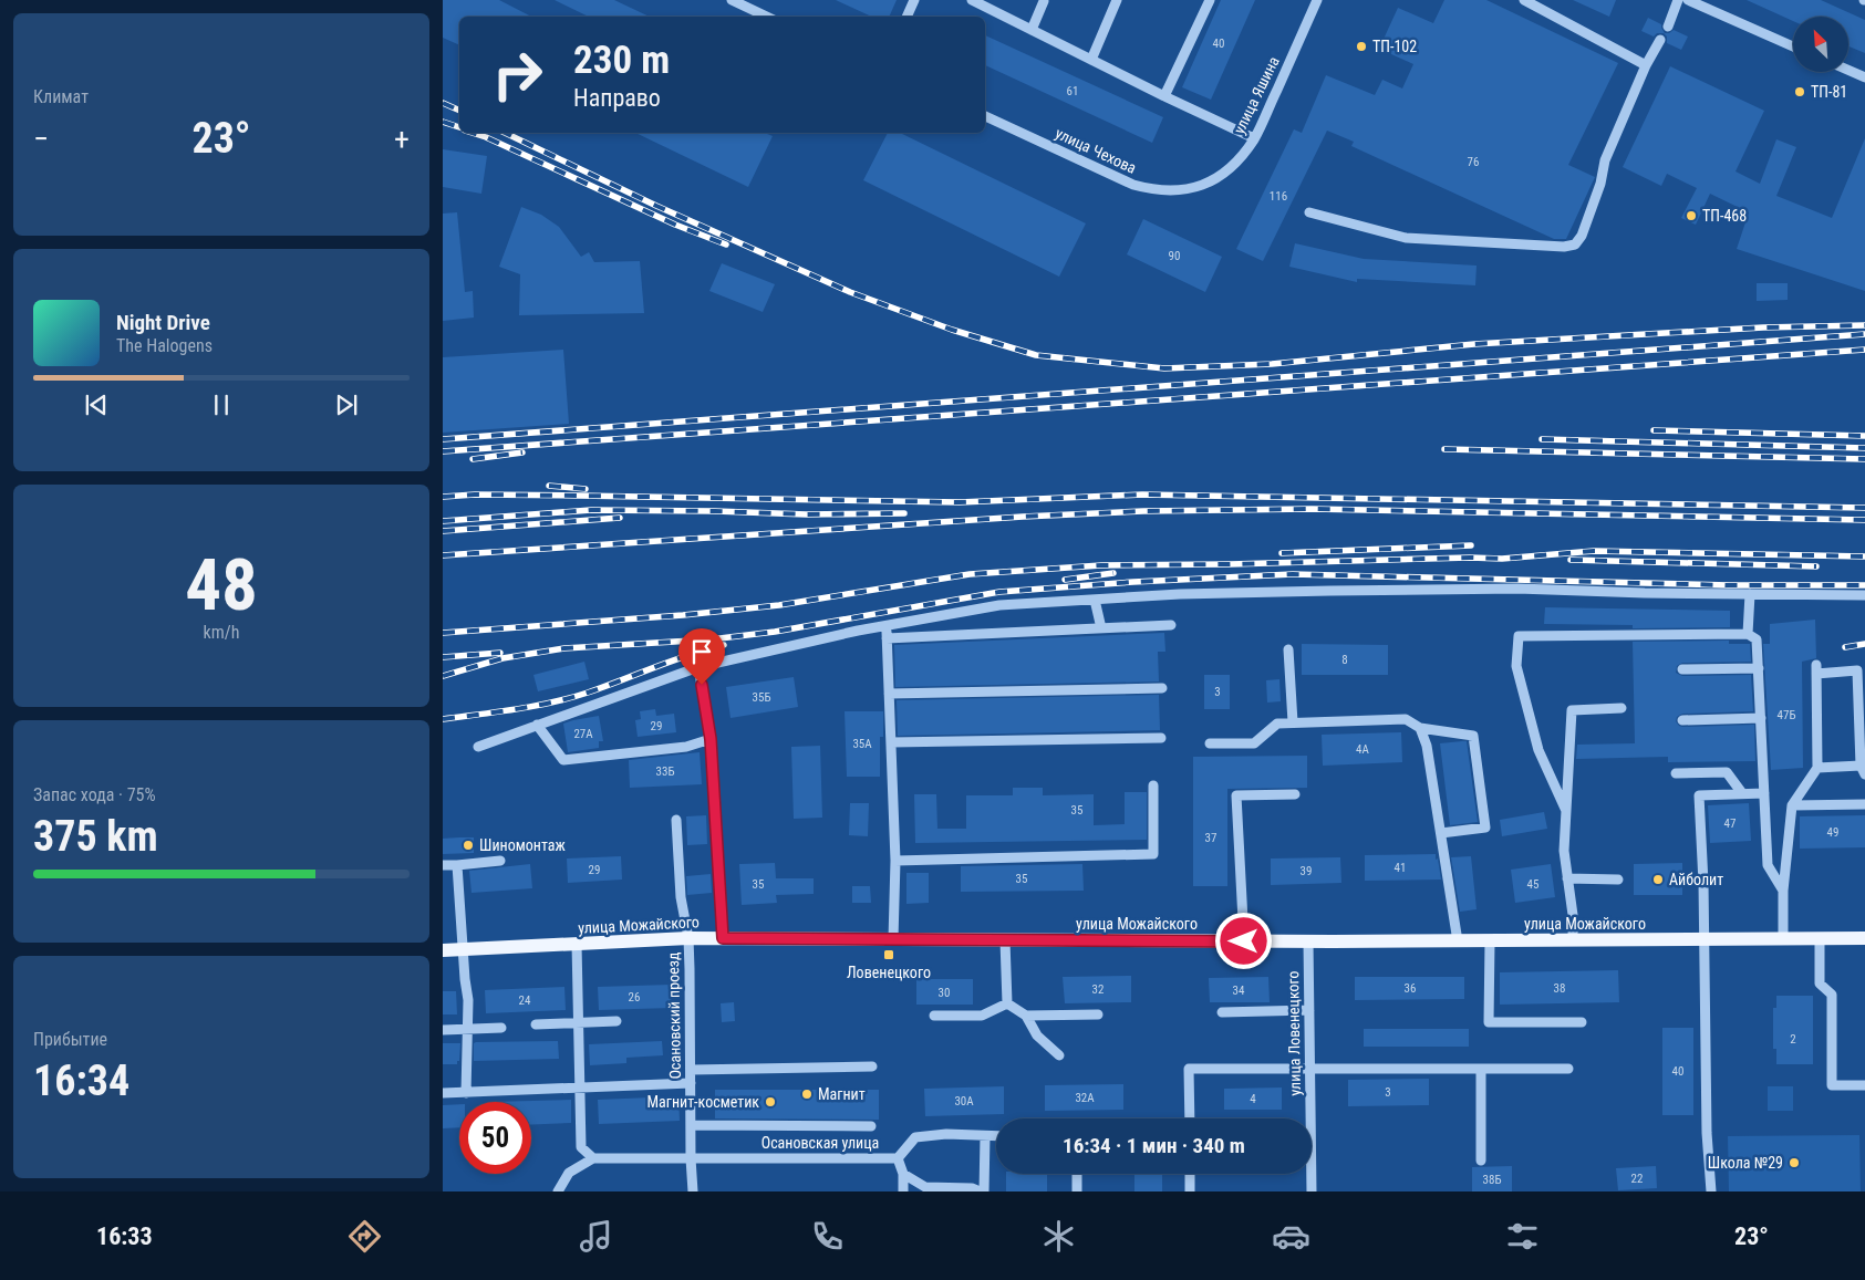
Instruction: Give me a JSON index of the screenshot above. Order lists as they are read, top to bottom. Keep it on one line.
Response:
{"streets":{"main road":["улица Можайского"],"street":["улица Яшина","улица Чехова","Осановский проезд","улица Ловенецкого","Осановская улица"]},"crossings":[["улица Яшина","улица Чехова"],["улица Можайского","Осановский проезд"],["улица Можайского","улица Ловенецкого"],["Осановский проезд","Осановская улица"]],"places":{"other":["ТП-102","ТП-81","ТП-468","Шиномонтаж","Айболит","Магнит","Магнит-косметик","Школа №29"],"transit":["Ловенецкого"]},"house_numbers":["40","61","76","116","90","8","3","35Б","47Б","29","27А","35А","4А","33Б","35","47","49","37","41","29","39","35","35","45","36","38","32","34","30","26","24","2","40","3","32А","4","30А","22","38Б"],"north":"top left","page":{"tile":["Климат",["48","km/h"],["Запас хода · 75%","375 km"],["Прибытие","16:34"]],"turn":["230 m","Направо"],"heat":["−","23°","+"],"song":["Night Drive","The Halogens"],"limit":"50","trip":"16:34 · 1 мин · 340 m","tabs":["16:33","23°"]}}
